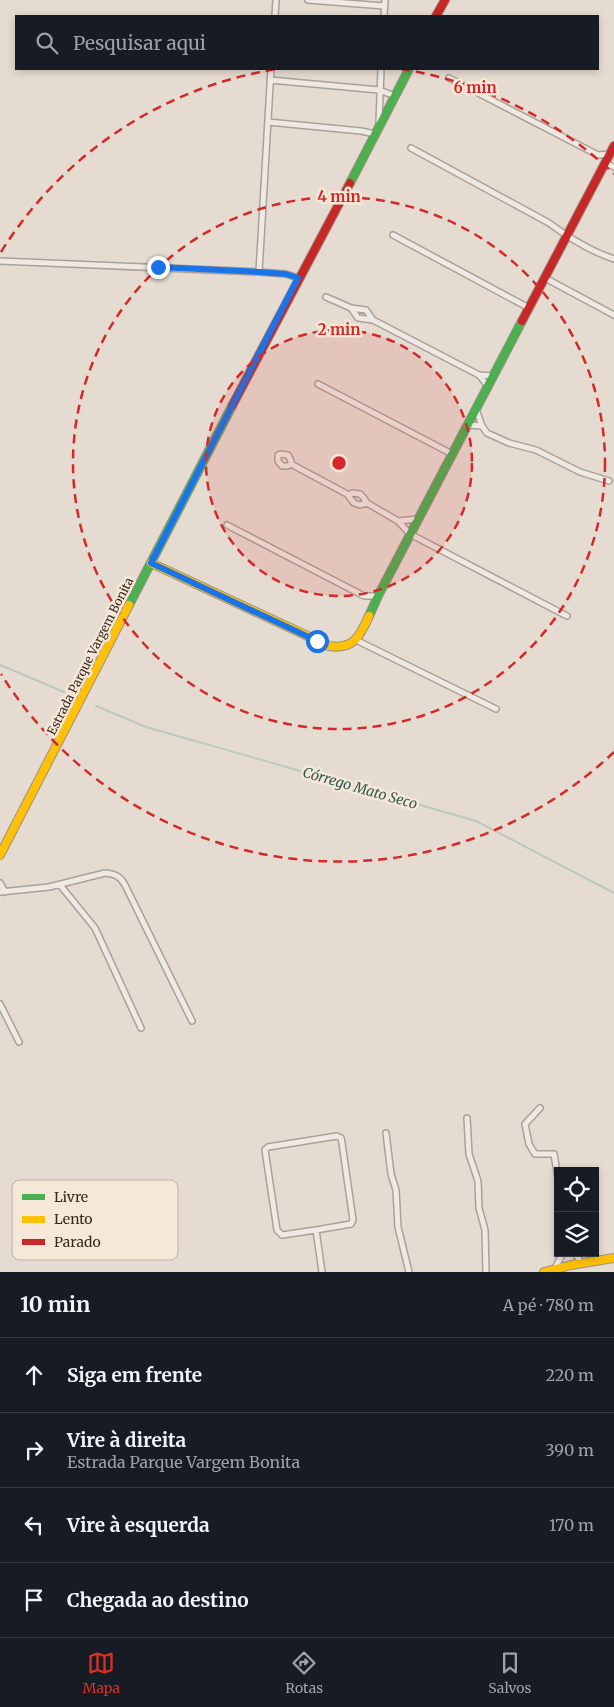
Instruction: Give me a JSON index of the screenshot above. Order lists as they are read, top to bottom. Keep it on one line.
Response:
{"streets":{"main road":["Estrada Parque Vargem Bonita"]},"water":["Córrego Mato Seco"],"legend":["Livre","Lento","Parado"],"page":{"search":"Pesquisar aqui","heading":["10 min","A pé · 780 m"],"list":[["Siga em frente","220 m"],["Vire à direita","Estrada Parque Vargem Bonita","390 m"],["Vire à esquerda","170 m"],"Chegada ao destino"],"nav":["Mapa","Rotas","Salvos"]},"rings":["6 min","4 min","2 min"]}
